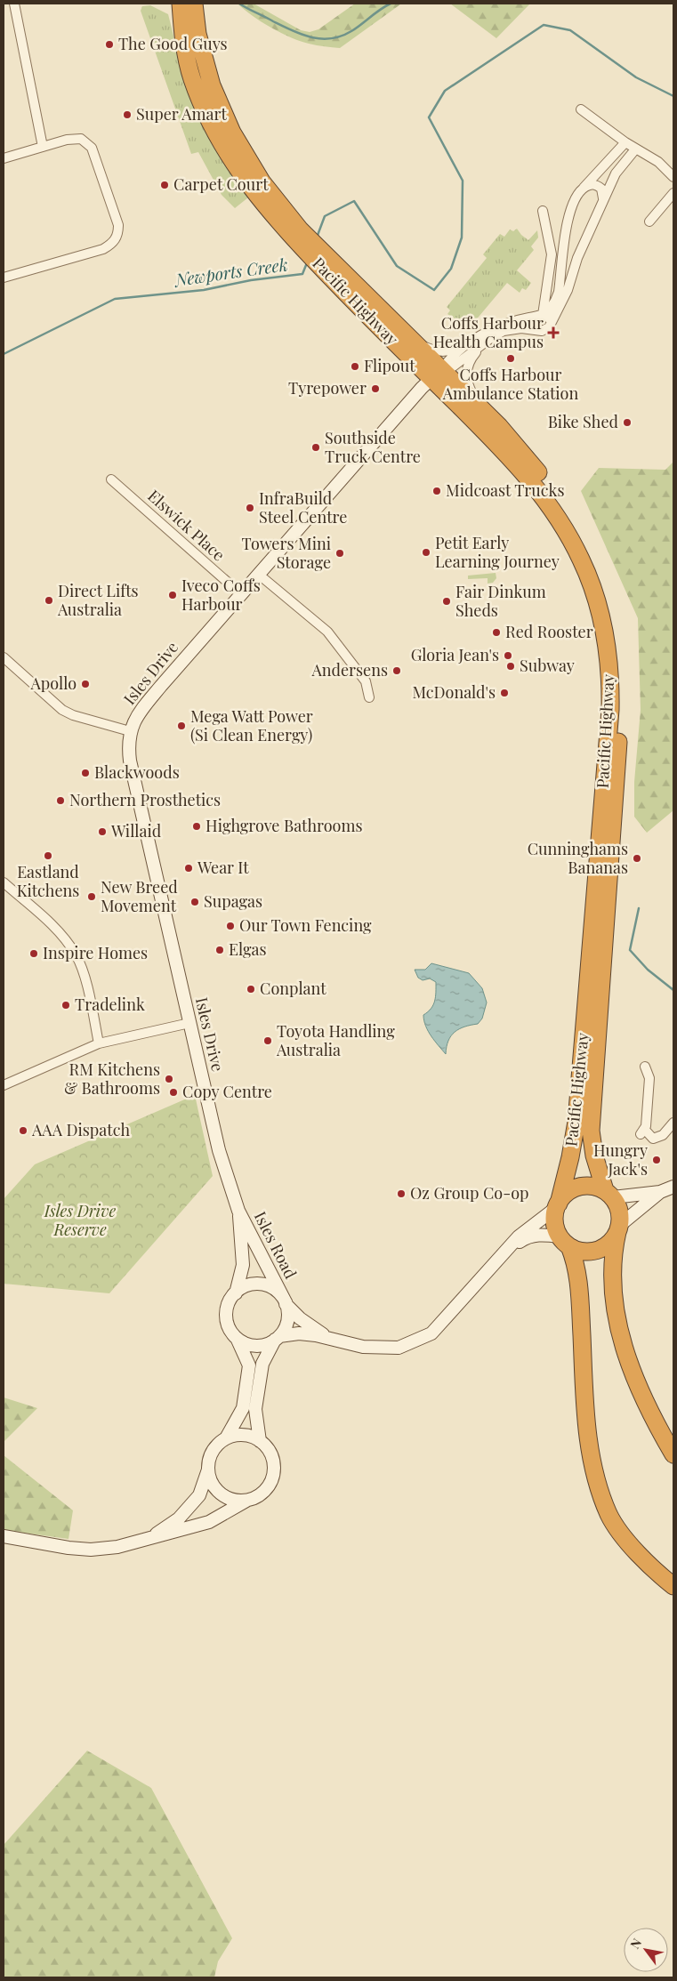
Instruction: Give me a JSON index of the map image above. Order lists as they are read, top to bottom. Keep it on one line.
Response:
{"streets":{"highway":["Pacific Highway"],"street":["Elswick Place","Isles Drive","Isles Road"]},"crossings":[["Pacific Highway","Isles Drive"],["Elswick Place","Isles Drive"],["Isles Drive","Isles Road"]],"water":["Newports Creek"],"parks":["Isles Drive Reserve"],"places":{"other":["The Good Guys","Super Amart","Carpet Court","Coffs Harbour Ambulance Station","Flipout","Tyrepower","Bike Shed","Southside Truck Centre","Midcoast Trucks","InfraBuild Steel Centre","Petit Early Learning Journey","Towers Mini Storage","Iveco Coffs Harbour","Direct Lifts Australia","Fair Dinkum Sheds","Red Rooster","Gloria Jean's","Subway","Andersens","Apollo","McDonald's","Mega Watt Power (Si Clean Energy)","Blackwoods","Northern Prosthetics","Highgrove Bathrooms","Willaid","Eastland Kitchens","Cunninghams Bananas","Wear It","New Breed Movement","Supagas","Our Town Fencing","Elgas","Inspire Homes","Conplant","Tradelink","Toyota Handling Australia","RM Kitchens & Bathrooms","Copy Centre","AAA Dispatch","Hungry Jack's","Oz Group Co-op"],"health":["Coffs Harbour Health Campus"]},"north":"top left"}
